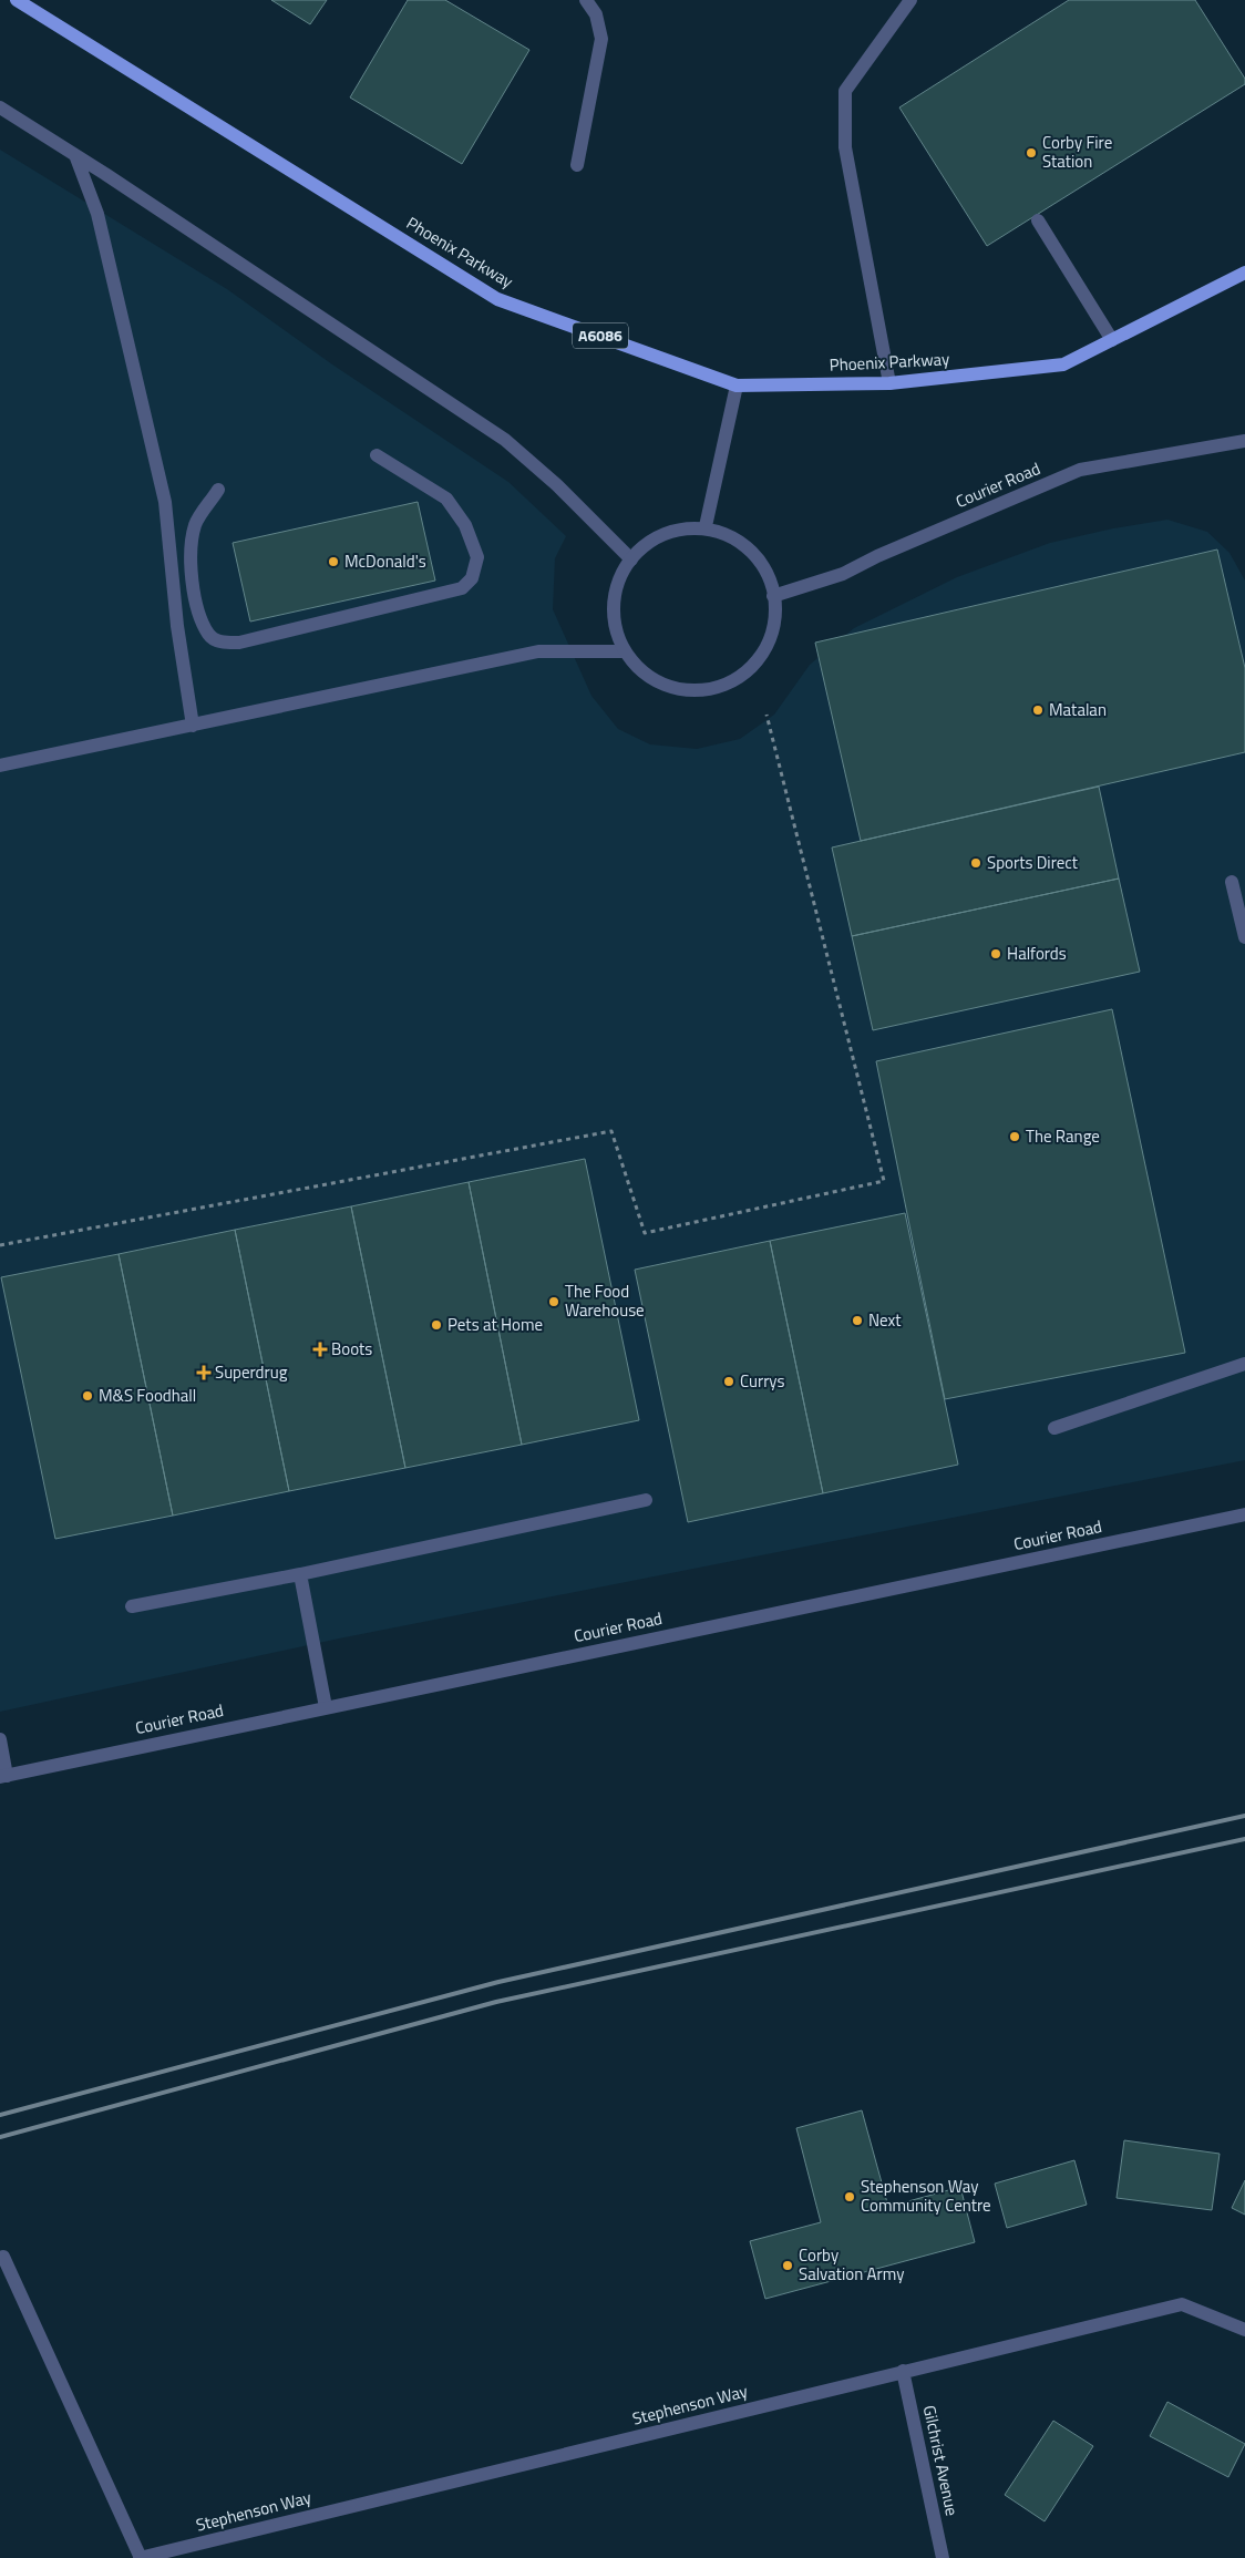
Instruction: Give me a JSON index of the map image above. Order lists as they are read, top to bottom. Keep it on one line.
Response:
{"streets":{"main road":["Phoenix Parkway","A6086"],"street":["Courier Road","Stephenson Way","Gilchrist Avenue"]},"crossings":[["Stephenson Way","Gilchrist Avenue"]],"places":{"other":["Corby Fire Station","McDonald's","Matalan","Sports Direct","Halfords","The Range","The Food Warehouse","Next","Pets at Home","Currys","M&S Foodhall","Stephenson Way Community Centre","Corby Salvation Army"],"health":["Boots","Superdrug"]}}
